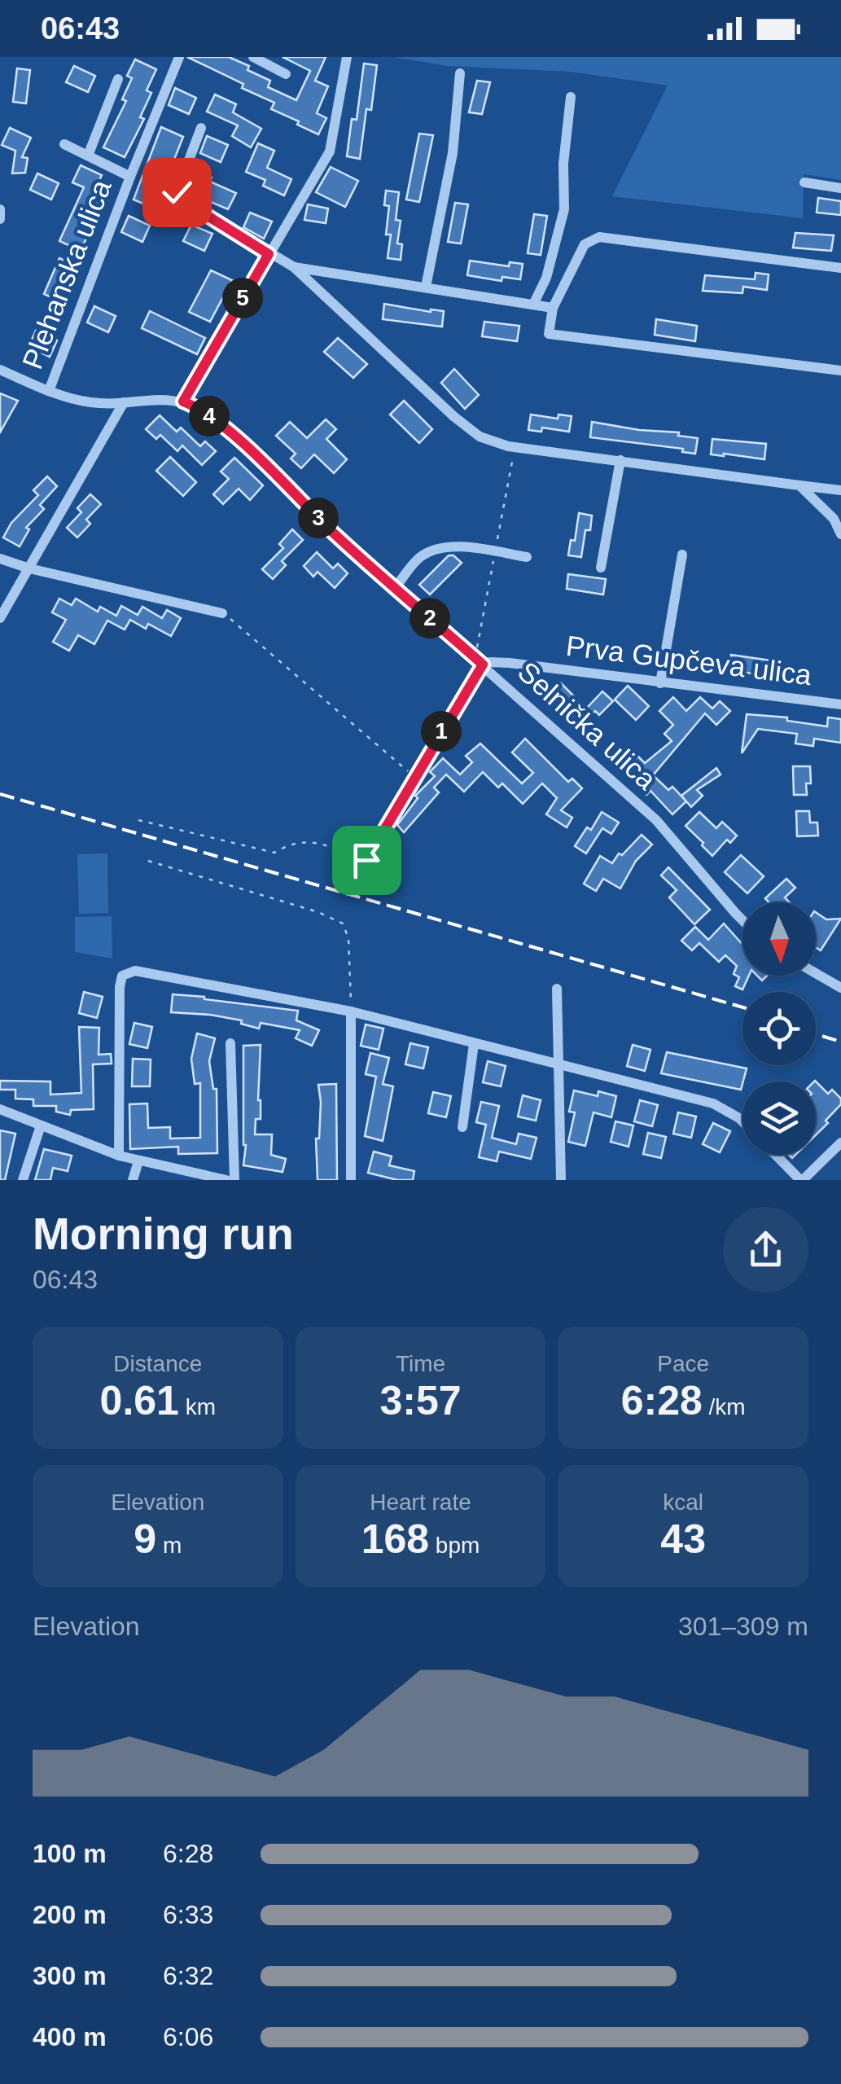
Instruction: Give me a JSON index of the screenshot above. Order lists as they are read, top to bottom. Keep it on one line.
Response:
{"streets":{"street":["Plehanska ulica","Prva Gupčeva ulica","Selnička ulica"]},"crossings":[["Prva Gupčeva ulica","Selnička ulica"]],"north":"bottom","page":{"status":"06:43","pins":["5","4","3","2","1"],"heading":["Morning run","06:43"],"stats":[["Distance","0.61 km"],["Time","3:57"],["Pace","6:28 /km"],["Elevation","9 m"],["Heart rate","168 bpm"],["kcal","43"]],"chart":["Elevation","301–309 m"],"list":[{"name":"100 m","note":"6:28"},{"name":"200 m","note":"6:33"},{"name":"300 m","note":"6:32"},{"name":"400 m","note":"6:06"}]}}
